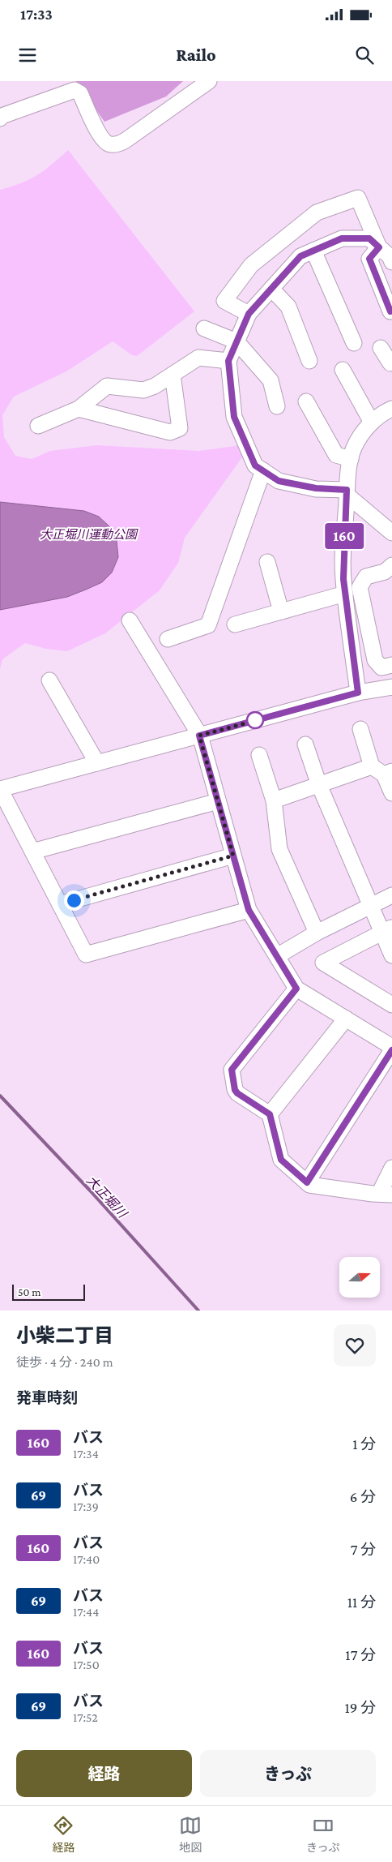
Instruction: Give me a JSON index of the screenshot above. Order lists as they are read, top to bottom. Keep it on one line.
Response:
{"water":["大正堀川"],"parks":["大正堀川運動公園"],"lines":["bus line 160"],"scale_bar":"50 m","north":"right","page":{"status":"17:33","header":"Railo","on_map":"160","scale":"50 m","heading":[["小柴二丁目","徒歩 · 4 分 · 240 m"],"発車時刻"],"list":[{"mark":"160","name":"バス","note":"17:34","value":"1 分"},{"mark":"69","name":"バス","note":"17:39","value":"6 分"},{"mark":"160","name":"バス","note":"17:40","value":"7 分"},{"mark":"69","name":"バス","note":"17:44","value":"11 分"},{"mark":"160","name":"バス","note":"17:50","value":"17 分"},{"mark":"69","name":"バス","note":"17:52","value":"19 分"}],"buttons":["経路","きっぷ"],"tabs":["経路","地図","きっぷ"]}}
